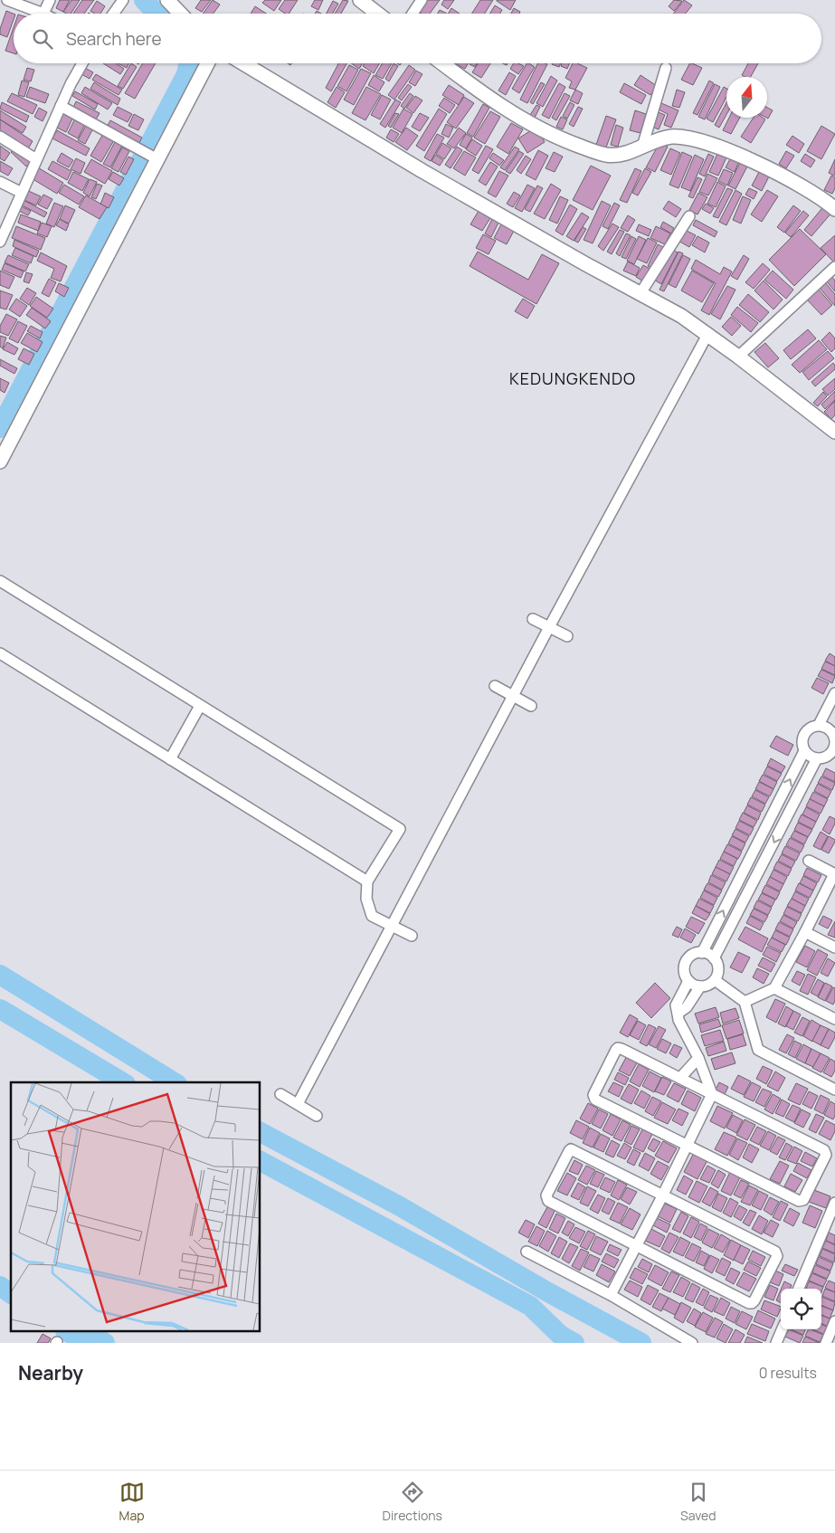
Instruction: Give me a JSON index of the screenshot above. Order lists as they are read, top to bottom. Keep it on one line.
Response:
{"districts":["KEDUNGKENDO"],"north":"top","page":{"search":"Search here","heading":["Nearby","0 results"],"nav":["Map","Directions","Saved"]}}
